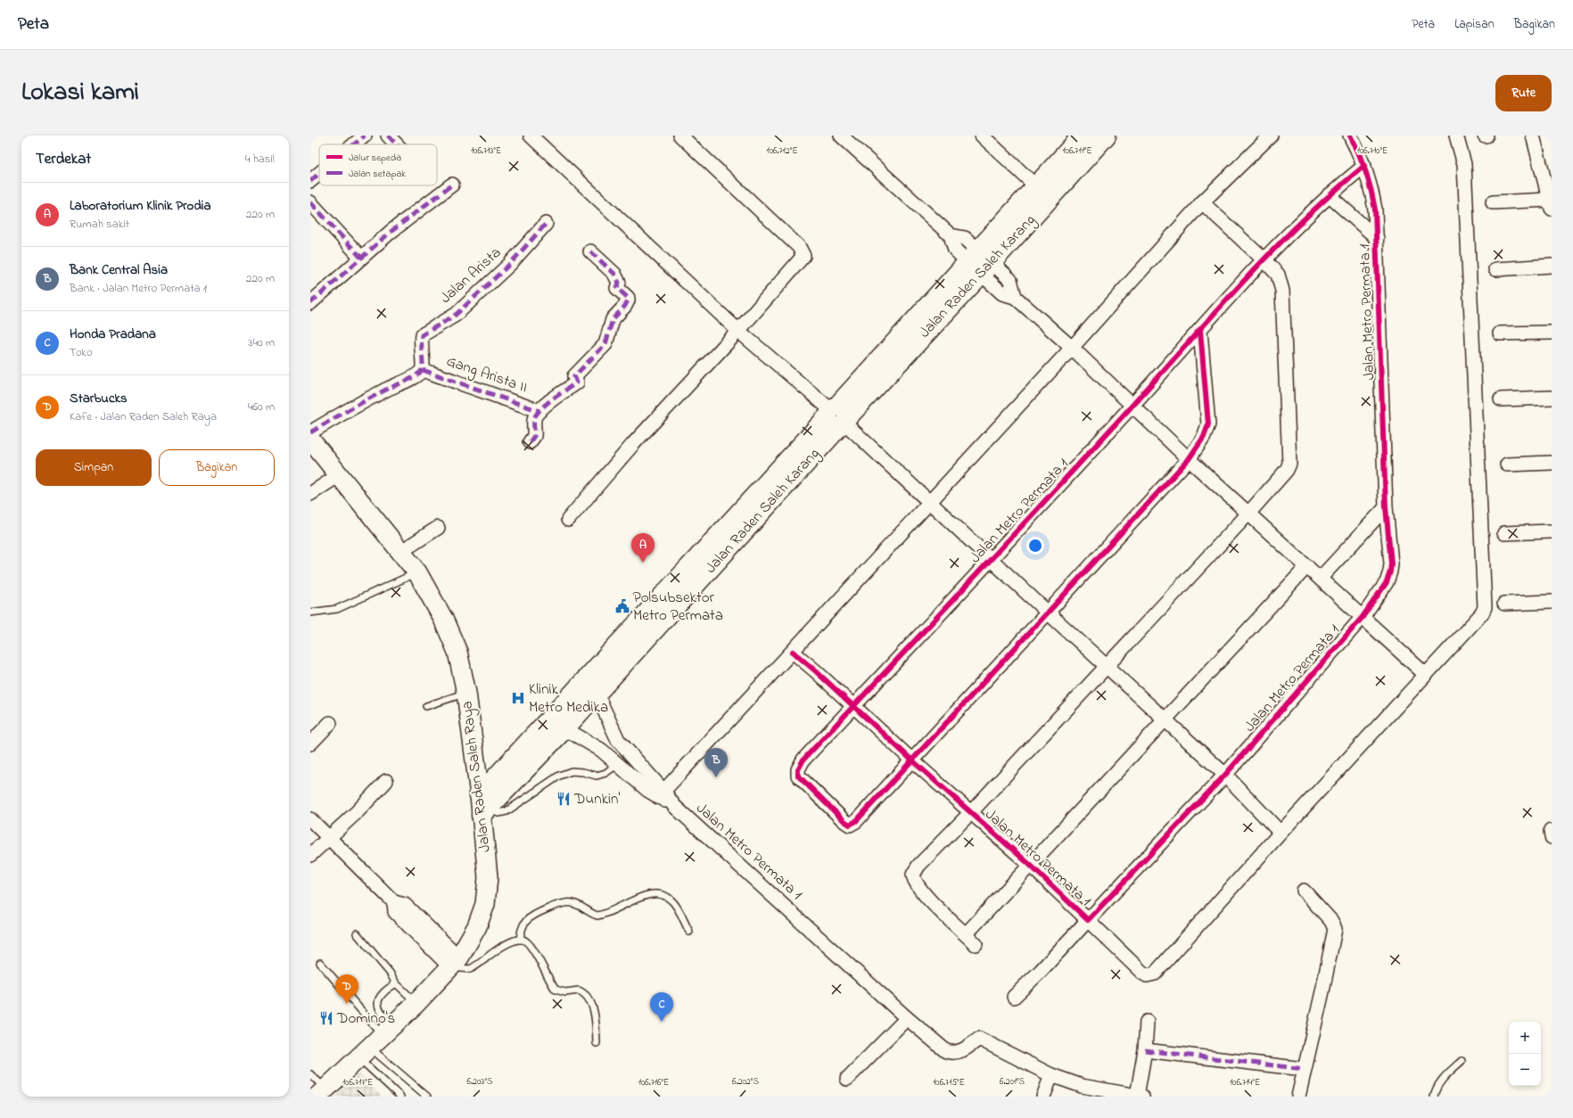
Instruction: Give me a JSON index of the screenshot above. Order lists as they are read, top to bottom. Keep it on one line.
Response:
{"streets":{"main road":["Jalan Raden Saleh Karang","Jalan Raden Saleh Raya"],"street":["Jalan Arista","Jalan Metro Permata 1","Gang Arista II"]},"crossings":[["Jalan Arista","Gang Arista II"],["Jalan Raden Saleh Karang","Jalan Metro Permata 1"],["Jalan Raden Saleh Karang","Jalan Raden Saleh Raya"]],"places":{"public building":["Polsubsektor Metro Permata"],"hospital":["Klinik Metro Medika"],"restaurant":["Dunkin'","Domino's"]},"legend":["Jalur sepeda","Jalan setapak"],"page":{"header":"Peta","nav":["Peta","Lapisan","Bagikan"],"title":"Lokasi kami","buttons":["Rute",["Simpan","Bagikan"]],"heading":["Terdekat","4 hasil"],"list":[{"mark":"A","name":"Laboratorium Klinik Prodia","note":"Rumah sakit","value":"220 m"},{"mark":"B","name":"Bank Central Asia","note":"Bank · Jalan Metro Permata 1","value":"220 m"},{"mark":"C","name":"Honda Pradana","note":"Toko","value":"340 m"},{"mark":"D","name":"Starbucks","note":"Kafe · Jalan Raden Saleh Raya","value":"460 m"}],"pins":["A","B","D","C"],"map_buttons":["+","−"]},"coordinates":["106.710°E","106.711°E","106.713°E","106.712°E","6.203°S","6.202°S","6.201°S","106.717°E","106.716°E","106.715°E","106.714°E"]}
